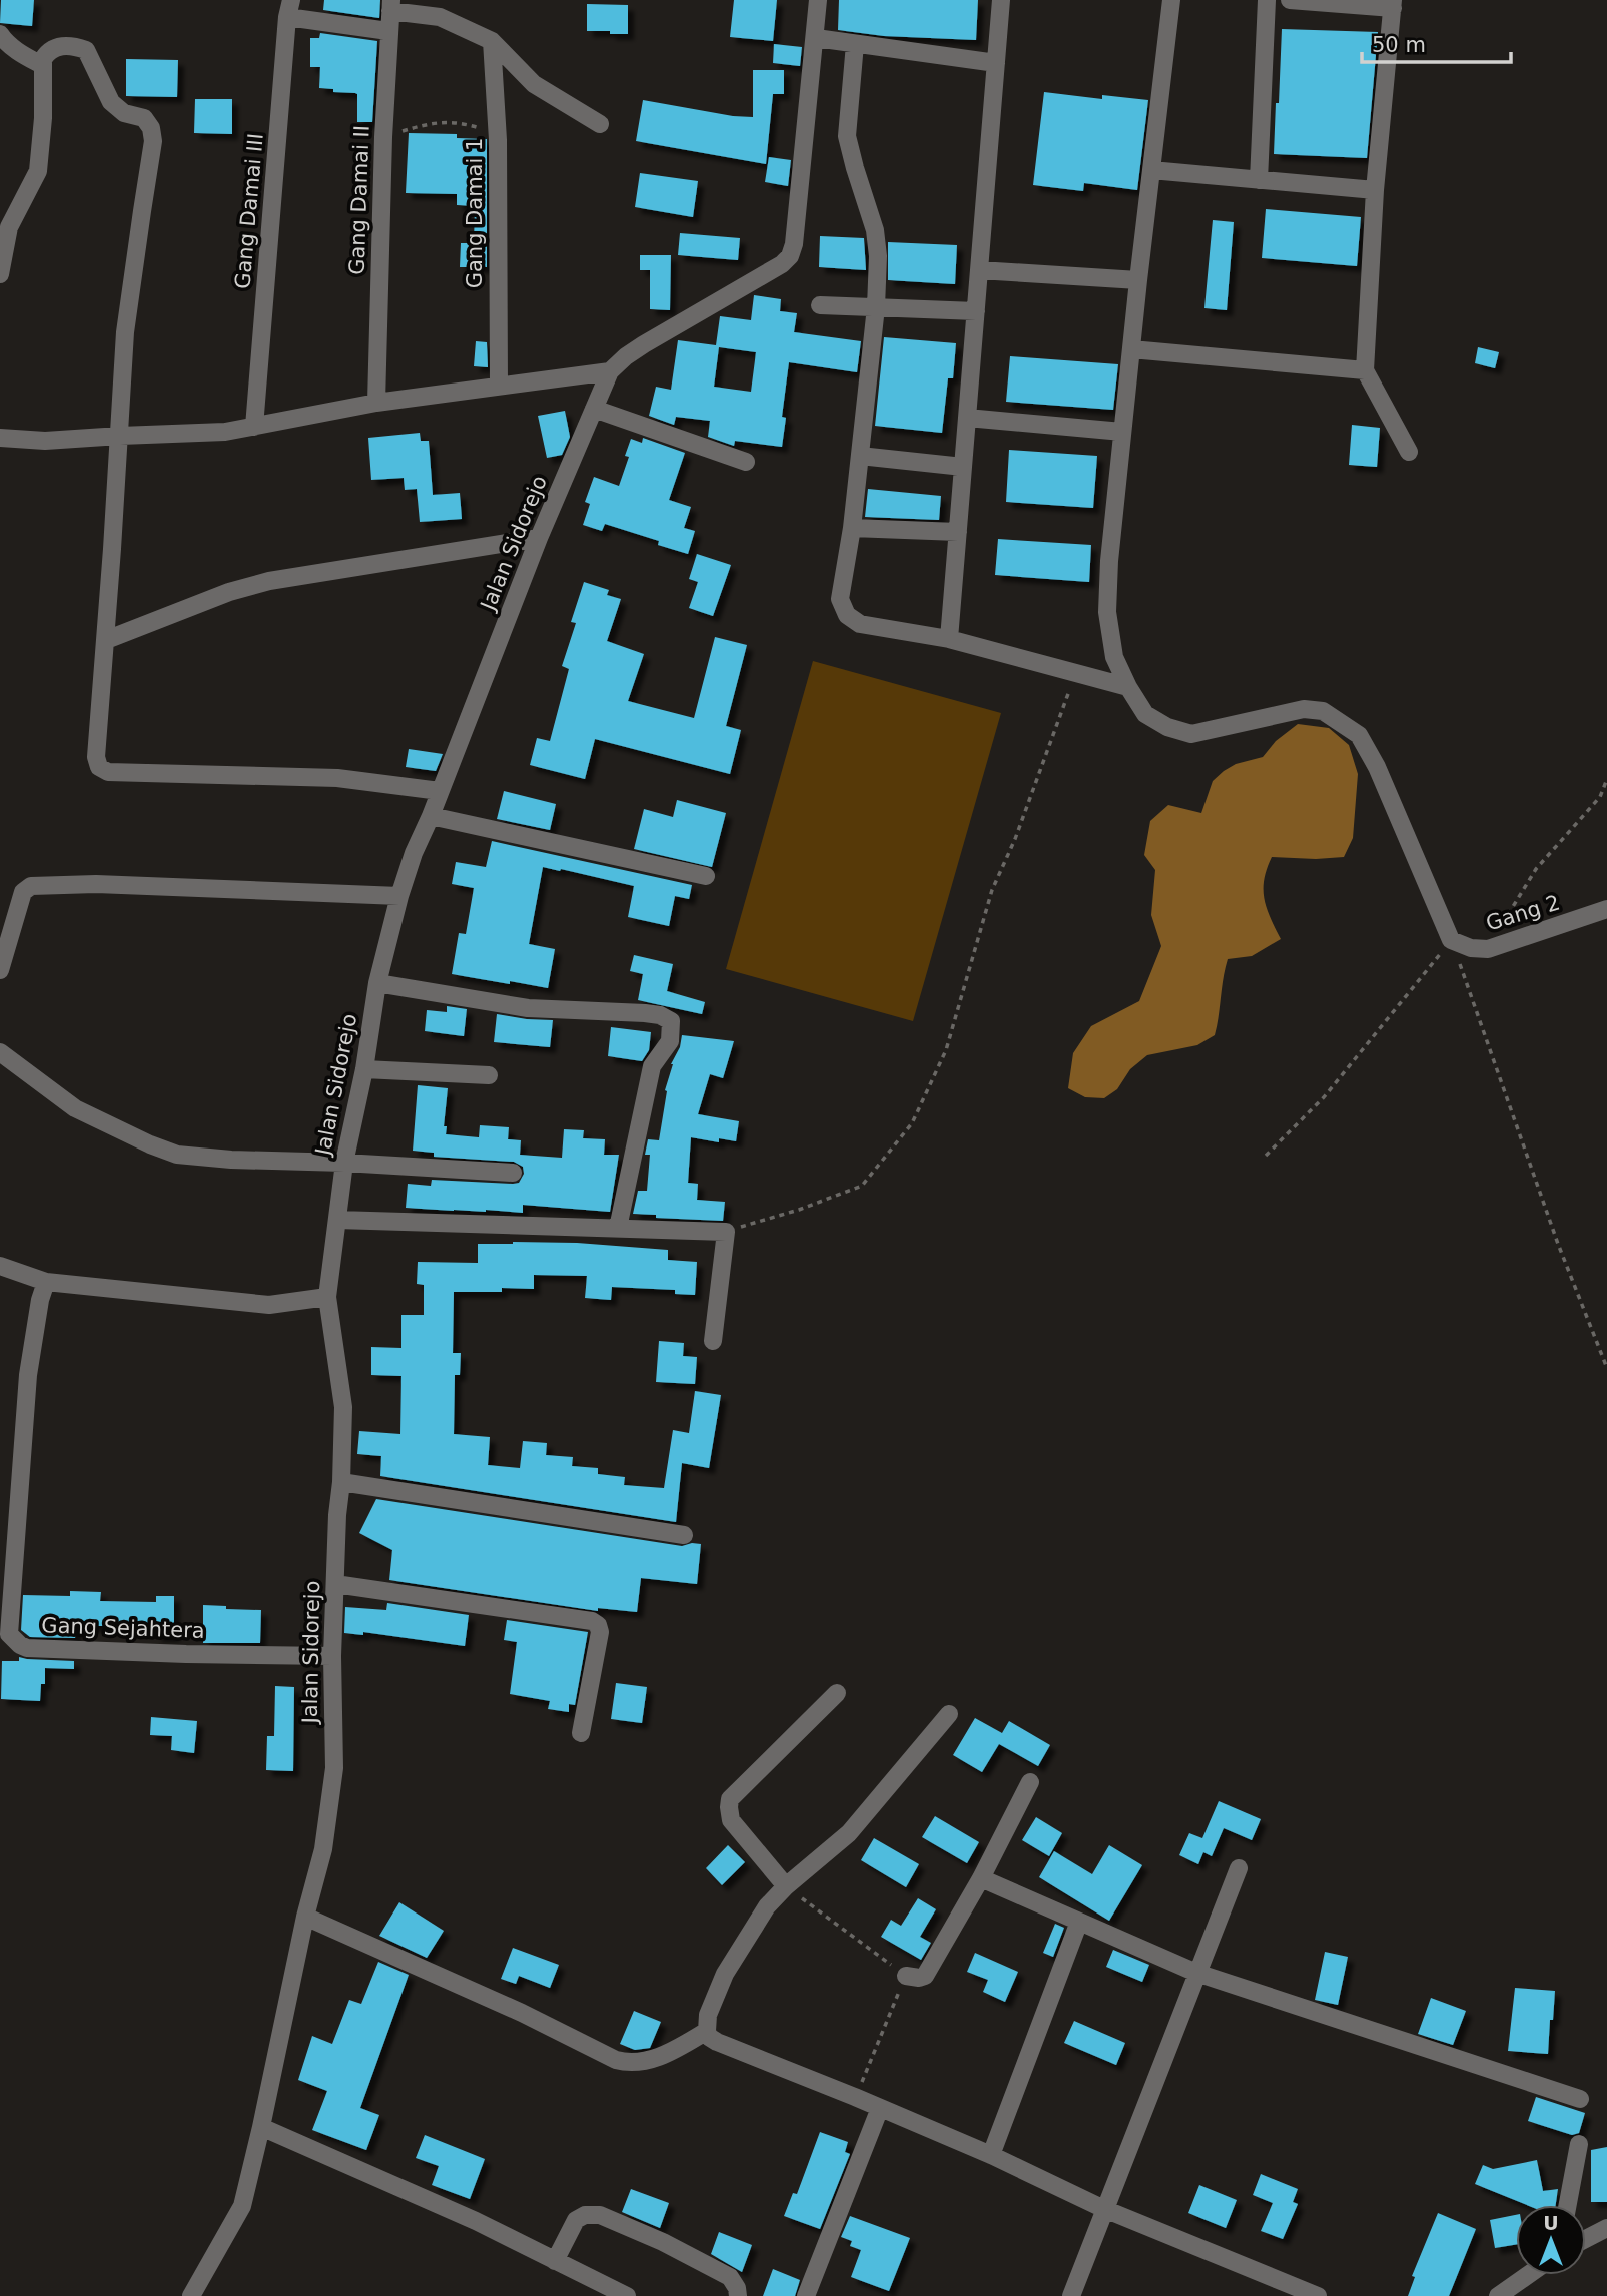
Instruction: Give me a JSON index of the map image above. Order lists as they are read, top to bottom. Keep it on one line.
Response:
{"streets":{"street":["Gang Damai II","Gang Damai III","Gang Damai 1","Jalan Sidorejo","Gang 2","Gang Sejahtera"]},"crossings":[["Jalan Sidorejo","Gang Sejahtera"]],"scale_bar":"50 m","north":"top"}
